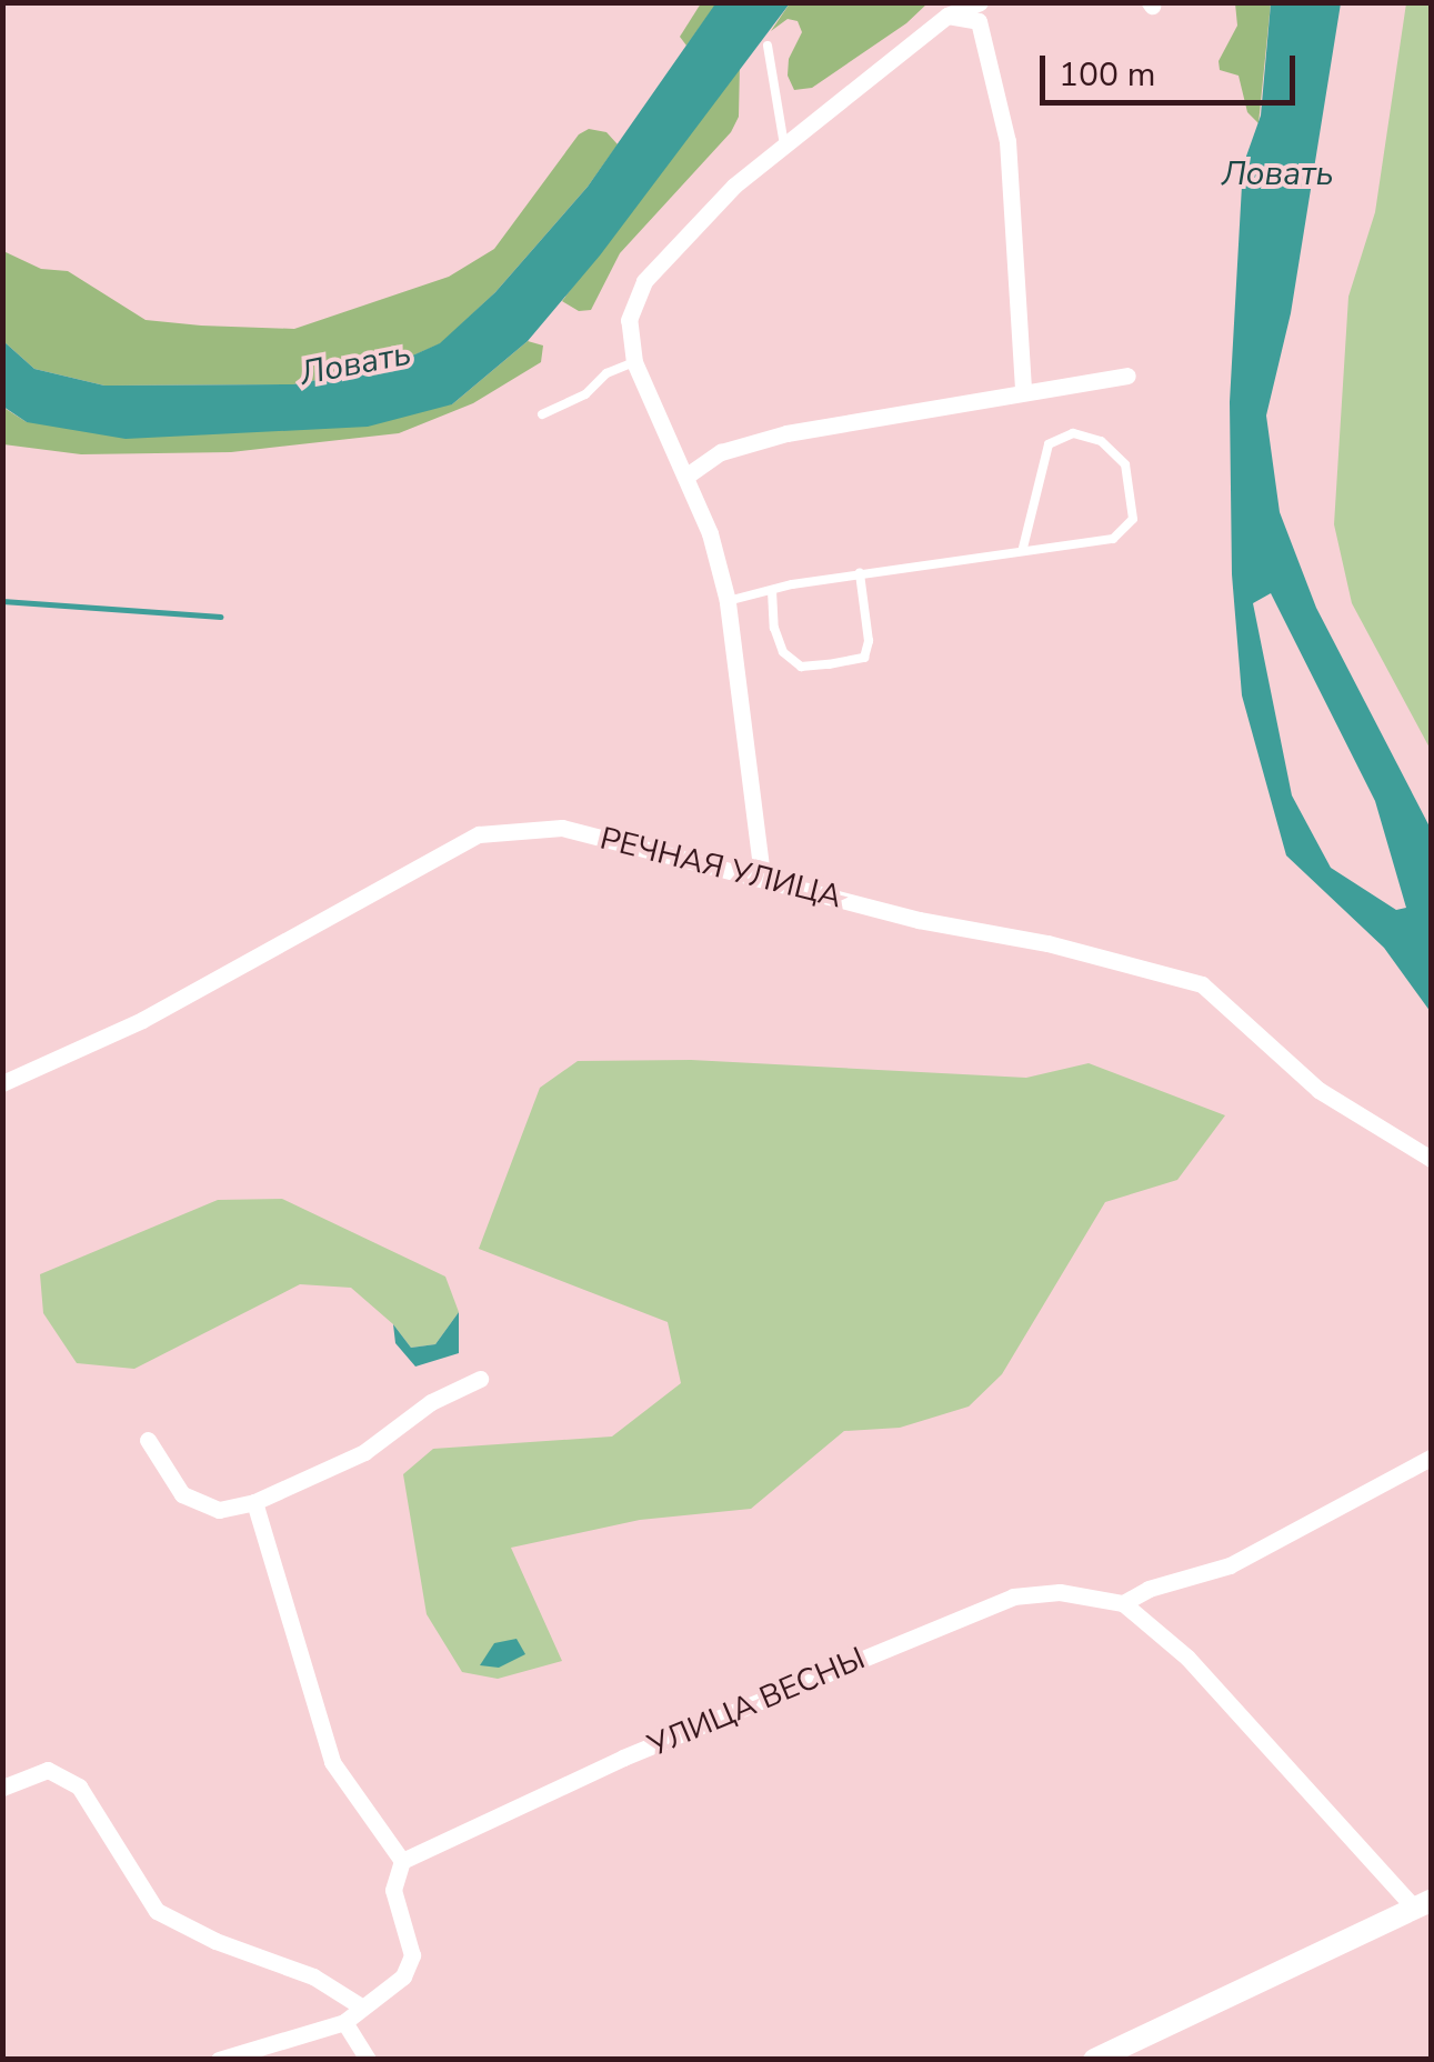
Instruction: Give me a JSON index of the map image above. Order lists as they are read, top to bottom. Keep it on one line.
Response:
{"streets":{"street":["РЕЧНАЯ УЛИЦА","УЛИЦА ВЕСНЫ"]},"water":["Ловать"],"scale_bar":"100 m"}
